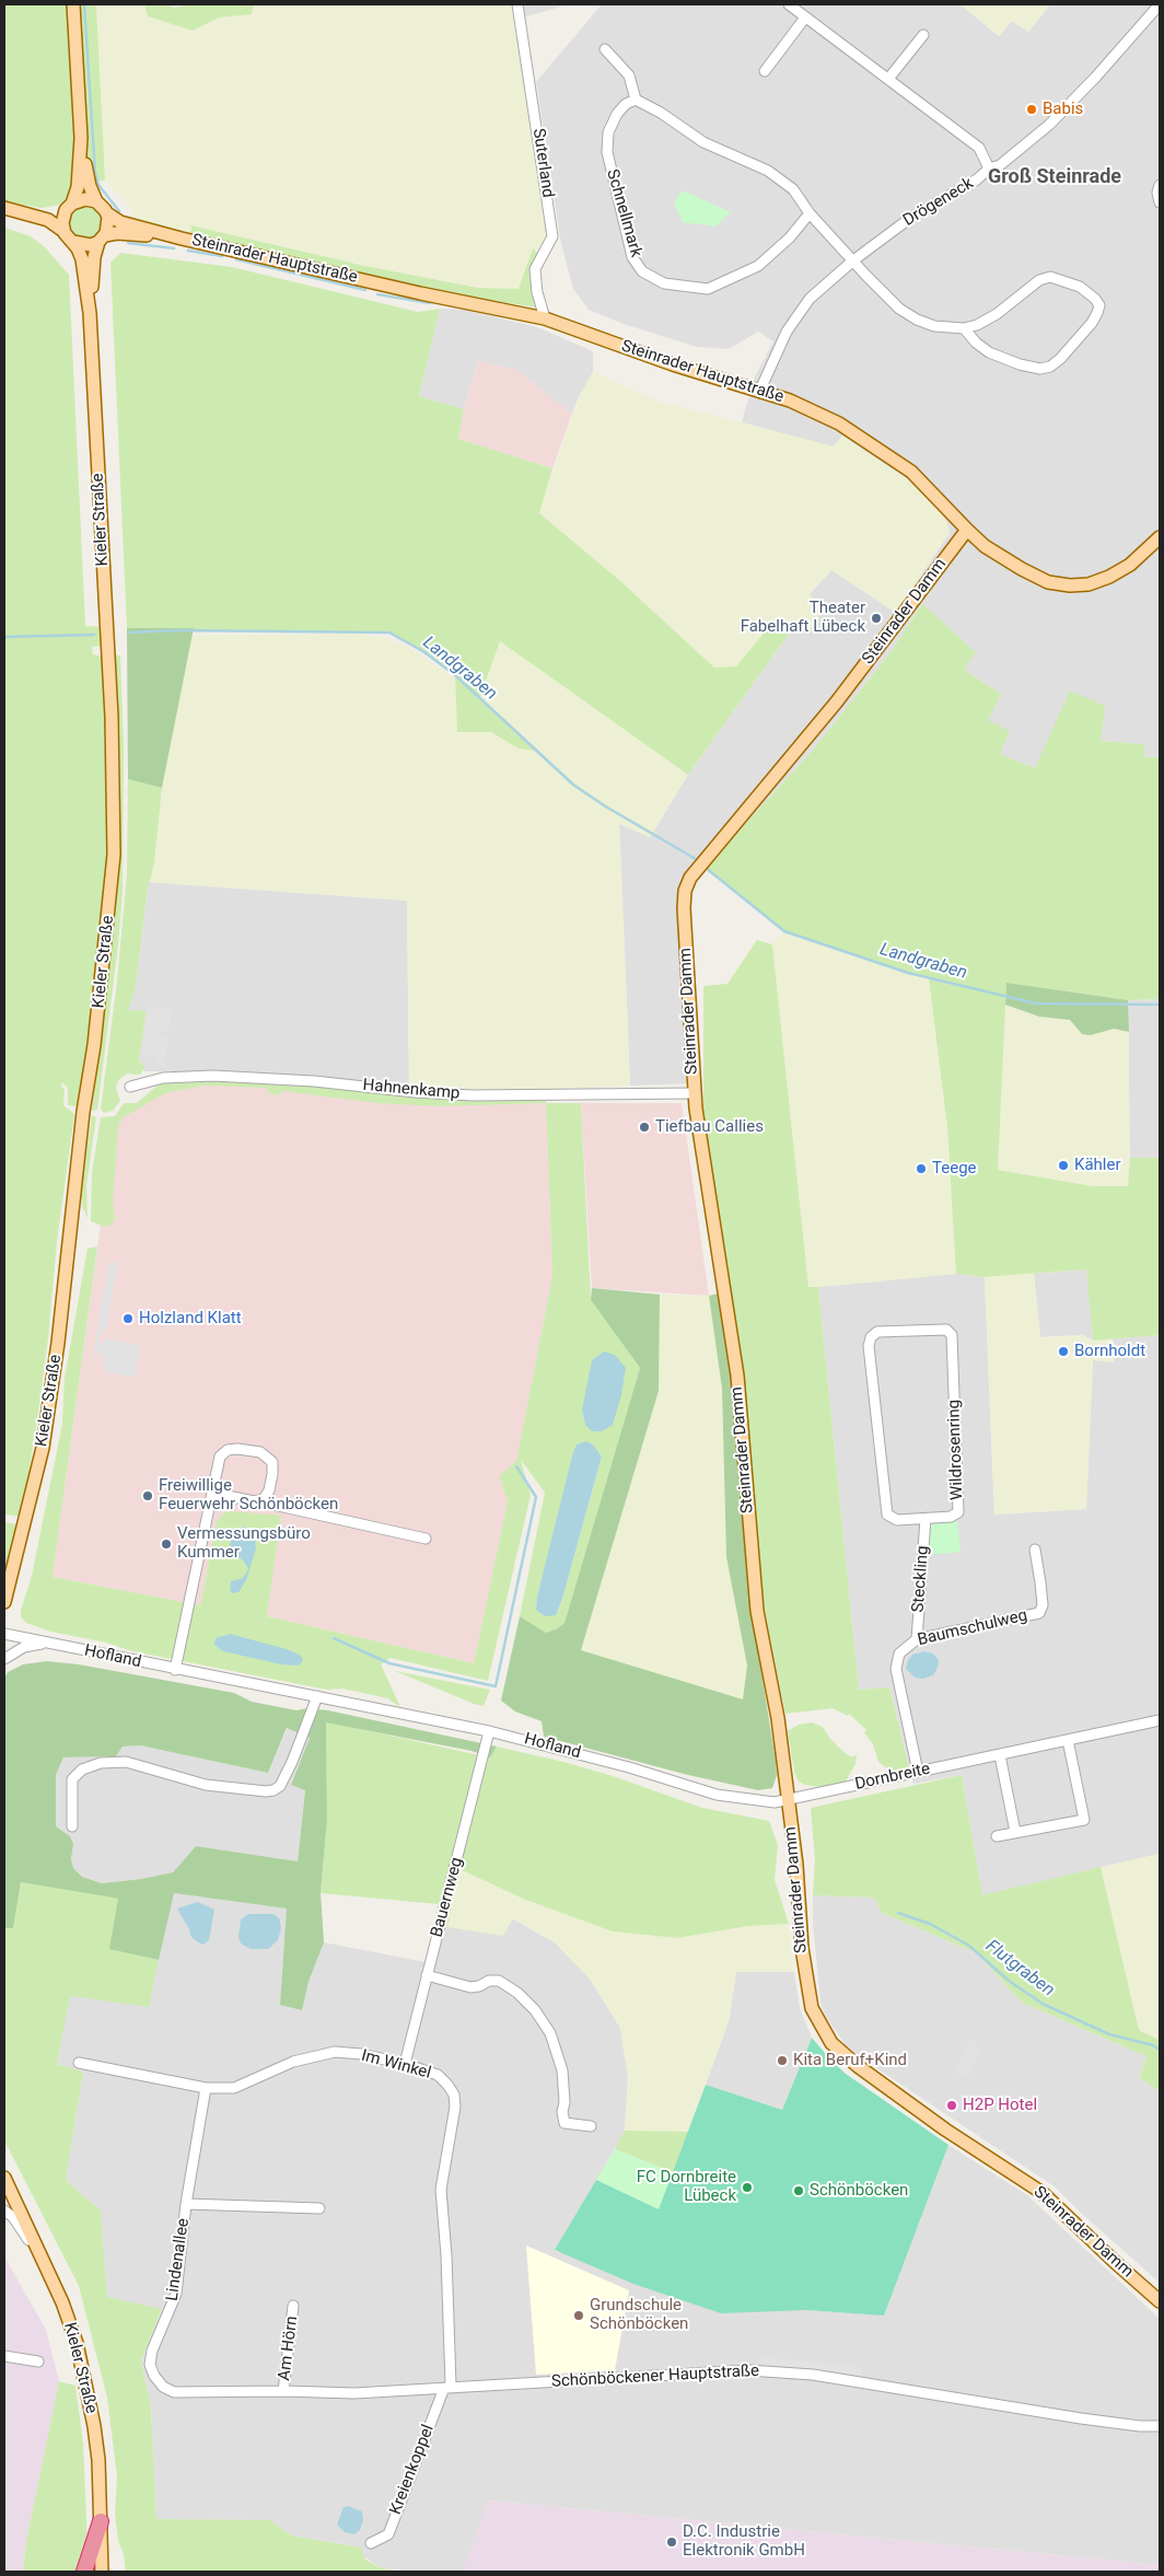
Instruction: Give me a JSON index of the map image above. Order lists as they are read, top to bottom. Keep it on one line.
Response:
{"streets":{"main road":["Steinrader Hauptstraße","Kieler Straße","Steinrader Damm"],"street":["Suterland","Drögeneck","Schnellmark","Hahnenkamp","Wildrosenring","Steckling","Baumschulweg","Hofland","Dornbreite","Bauernweg","Im Winkel","Lindenallee","Am Hörn","Schönböckener Hauptstraße","Kreienkoppel"]},"crossings":[["Suterland","Steinrader Hauptstraße"],["Drögeneck","Steinrader Hauptstraße"],["Steinrader Hauptstraße","Kieler Straße"],["Steinrader Hauptstraße","Steinrader Damm"],["Steinrader Damm","Hahnenkamp"],["Steinrader Damm","Hofland"],["Steinrader Damm","Dornbreite"],["Wildrosenring","Steckling"],["Steckling","Baumschulweg"],["Baumschulweg","Dornbreite"],["Hofland","Dornbreite"],["Hofland","Bauernweg"],["Bauernweg","Im Winkel"],["Im Winkel","Lindenallee"],["Im Winkel","Schönböckener Hauptstraße"],["Im Winkel","Kreienkoppel"],["Lindenallee","Schönböckener Hauptstraße"],["Am Hörn","Schönböckener Hauptstraße"],["Schönböckener Hauptstraße","Kreienkoppel"]],"districts":["Groß Steinrade"],"water":["Landgraben","Flutgraben"],"places":["Babis","Theater Fabelhaft Lübeck","Tiefbau Callies","Kähler","Teege","Holzland Klatt","Bornholdt","Freiwillige Feuerwehr Schönböcken","Vermessungsbüro Kummer","Kita Beruf+Kind","H2P Hotel","FC Dornbreite Lübeck","Schönböcken","Grundschule Schönböcken","D.C. Industrie Elektronik GmbH"]}
